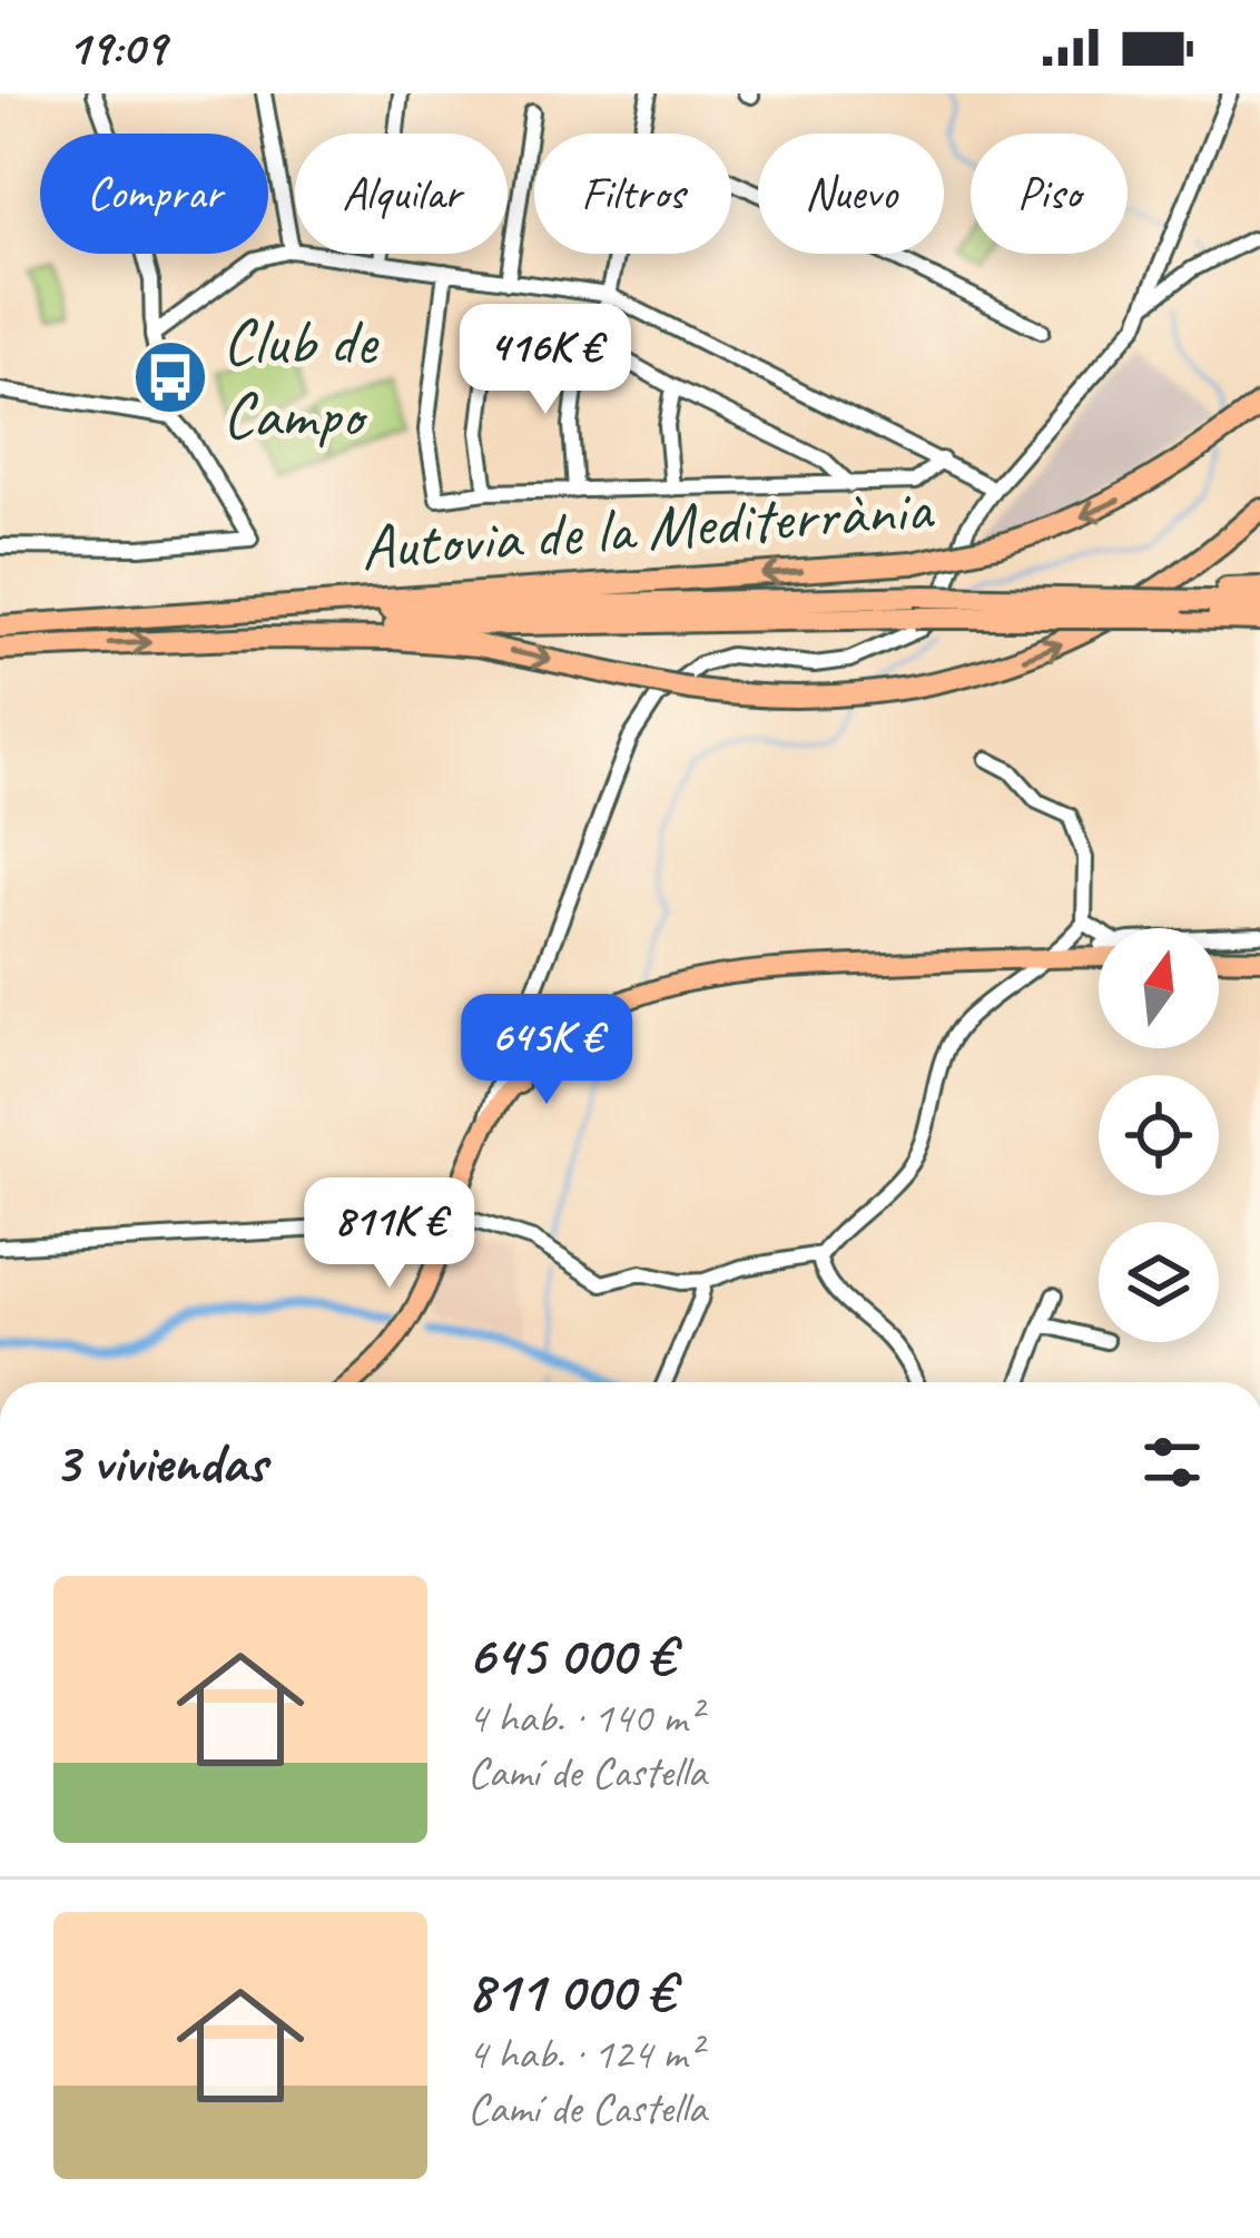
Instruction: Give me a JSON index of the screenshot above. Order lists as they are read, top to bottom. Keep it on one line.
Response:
{"streets":{"highway":["Autovia de la Mediterrània"]},"places":{"bus stop":["Club de Campo"]},"north":"top","page":{"status":"19:09","chip":["Comprar","Alquilar","Filtros","Nuevo","Piso"],"price":["416K €","645K €","811K €"],"heading":"3 viviendas","list":[{"name":"645 000 €","note":"4 hab. · 140 m² · Camí de Castella"},{"name":"811 000 €","note":"4 hab. · 124 m² · Camí de Castella"}]}}
